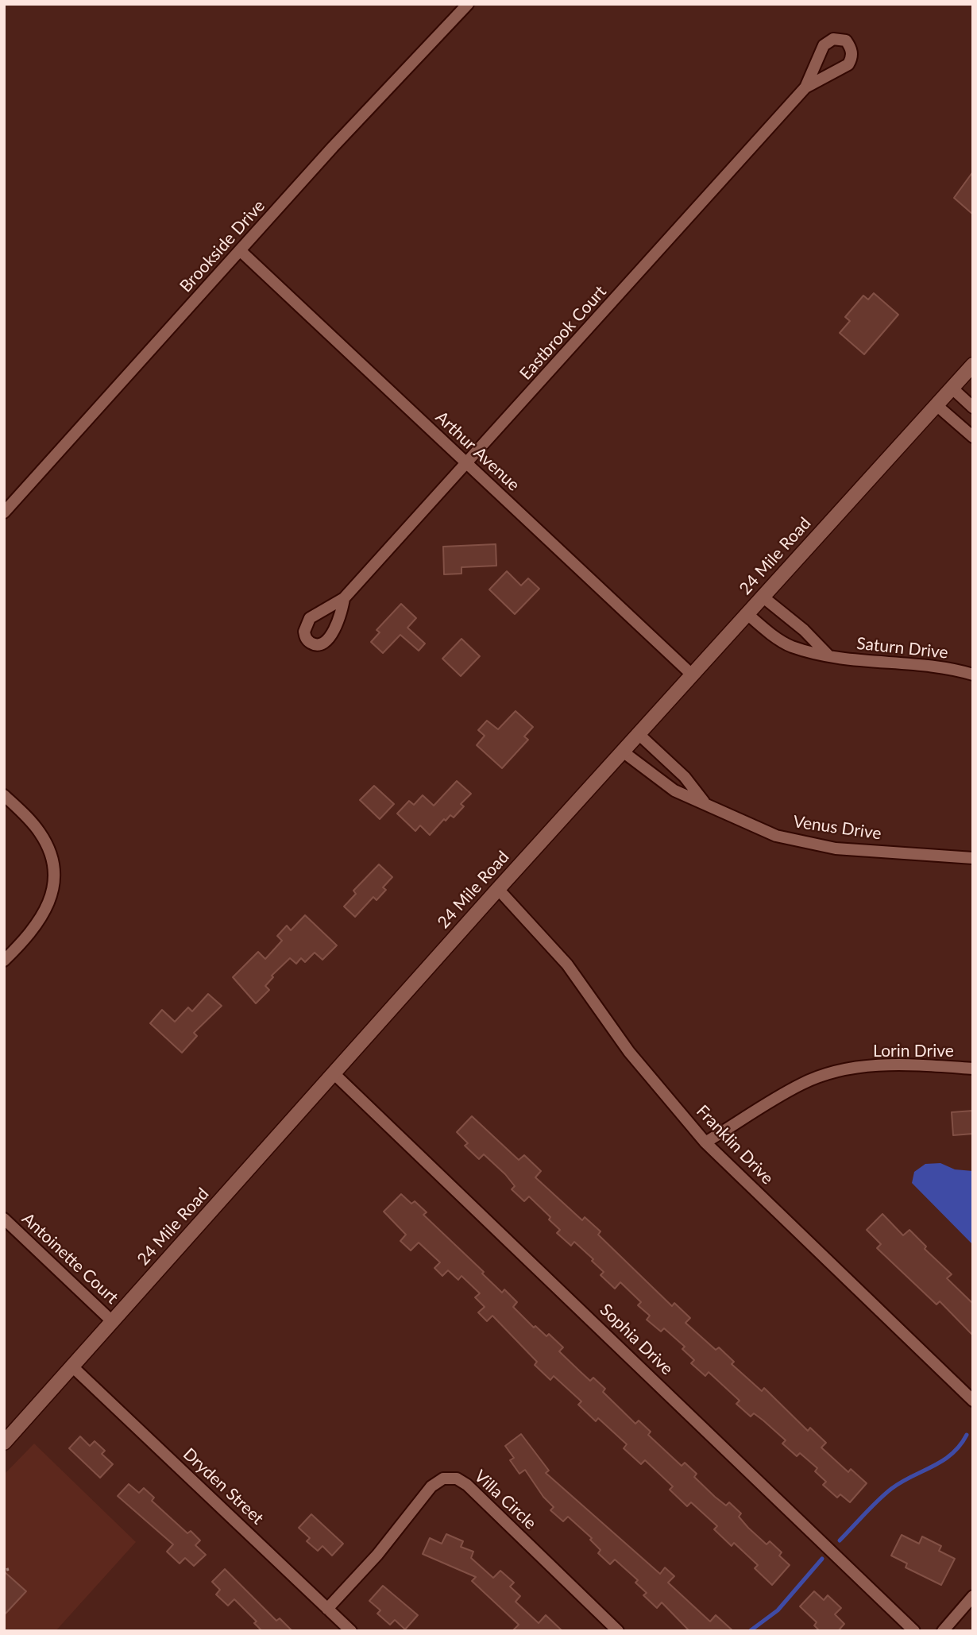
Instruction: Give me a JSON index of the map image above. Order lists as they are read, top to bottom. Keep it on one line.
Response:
{"streets":{"street":["Brookside Drive","Eastbrook Court","Arthur Avenue","24 Mile Road","Saturn Drive","Venus Drive","Lorin Drive","Franklin Drive","Antoinette Court","Sophia Drive","Dryden Street","Villa Circle"]},"crossings":[["Brookside Drive","Arthur Avenue"],["Eastbrook Court","Arthur Avenue"],["Arthur Avenue","24 Mile Road"],["24 Mile Road","Saturn Drive"],["24 Mile Road","Venus Drive"],["24 Mile Road","Franklin Drive"],["24 Mile Road","Antoinette Court"],["24 Mile Road","Sophia Drive"],["24 Mile Road","Dryden Street"],["Lorin Drive","Franklin Drive"],["Dryden Street","Villa Circle"]]}
